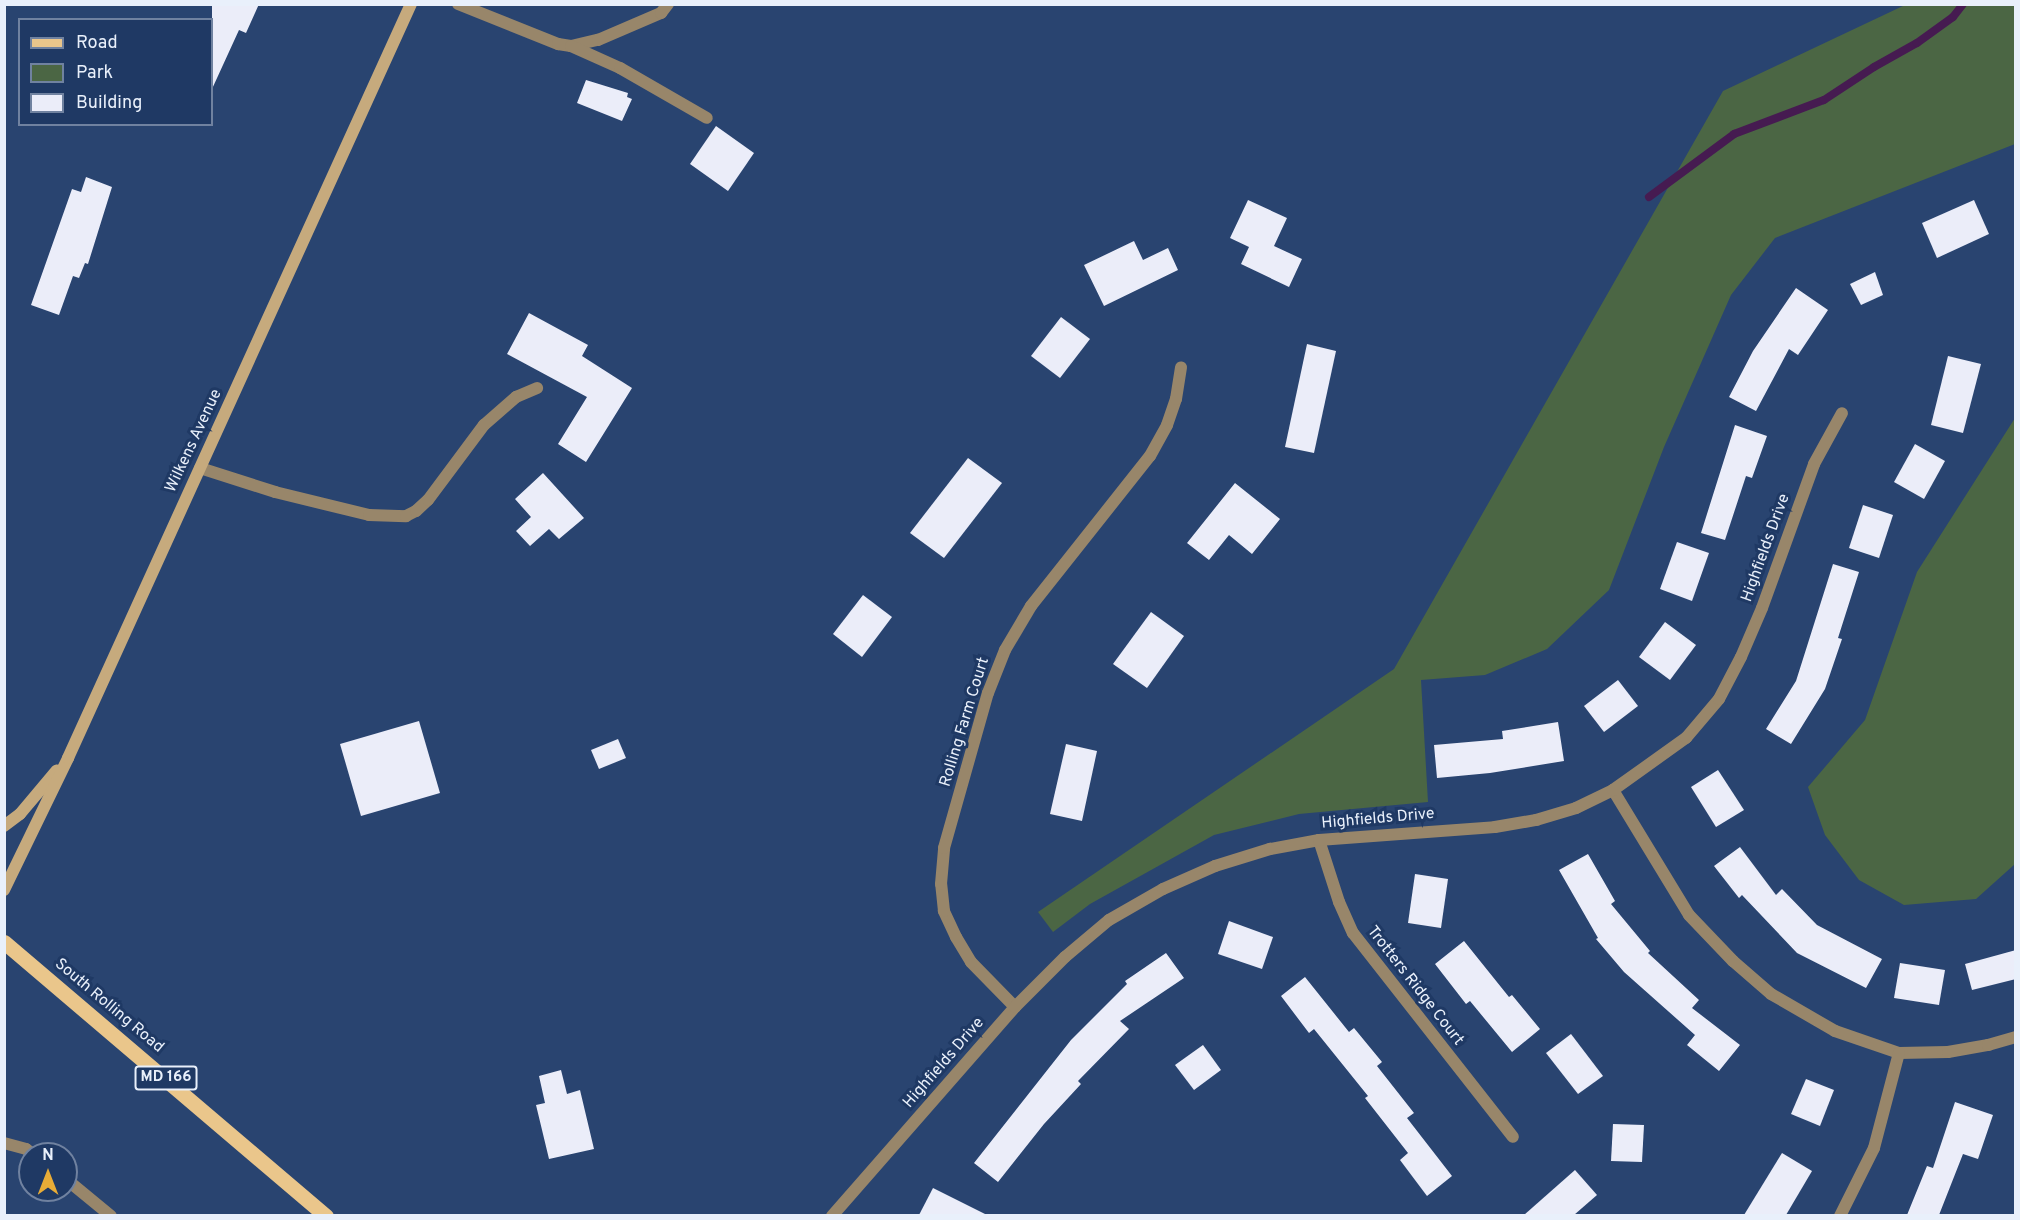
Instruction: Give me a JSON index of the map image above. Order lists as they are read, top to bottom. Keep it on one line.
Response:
{"streets":{"main road":["Wilkens Avenue","South Rolling Road","MD 166"],"street":["Highfields Drive","Rolling Farm Court","Trotters Ridge Court"]},"crossings":[["Highfields Drive","Rolling Farm Court"],["Highfields Drive","Trotters Ridge Court"]],"legend":["Road","Park","Building"],"north":"top"}
